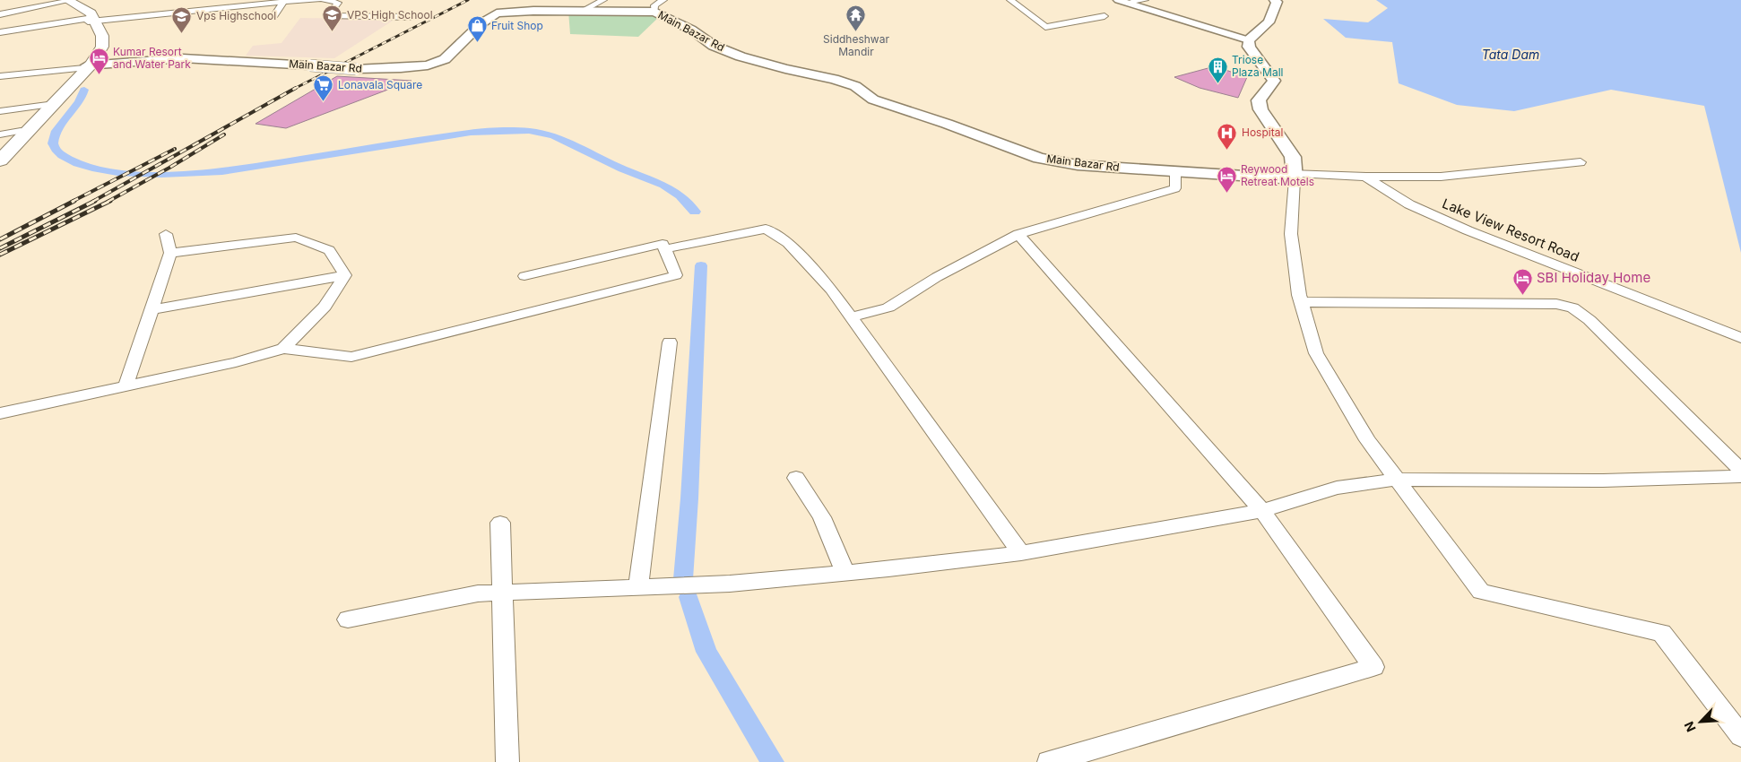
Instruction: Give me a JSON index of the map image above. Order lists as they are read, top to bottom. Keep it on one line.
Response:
{"streets":{"main road":["Main Bazar Rd"],"street":["Lake View Resort Road"]},"water":["Tata Dam"],"places":{"school or university":["VPS High School","Vps Highschool"],"temple":["Siddheshwar Mandir"],"shop":["Fruit Shop"],"hotel":["Kumar Resort and Water Park","Reywood Retreat Motels","SBI Holiday Home"],"building":["Triose Plaza Mall"],"supermarket":["Lonavala Square"],"hospital":["Hospital"]},"north":"bottom left"}
